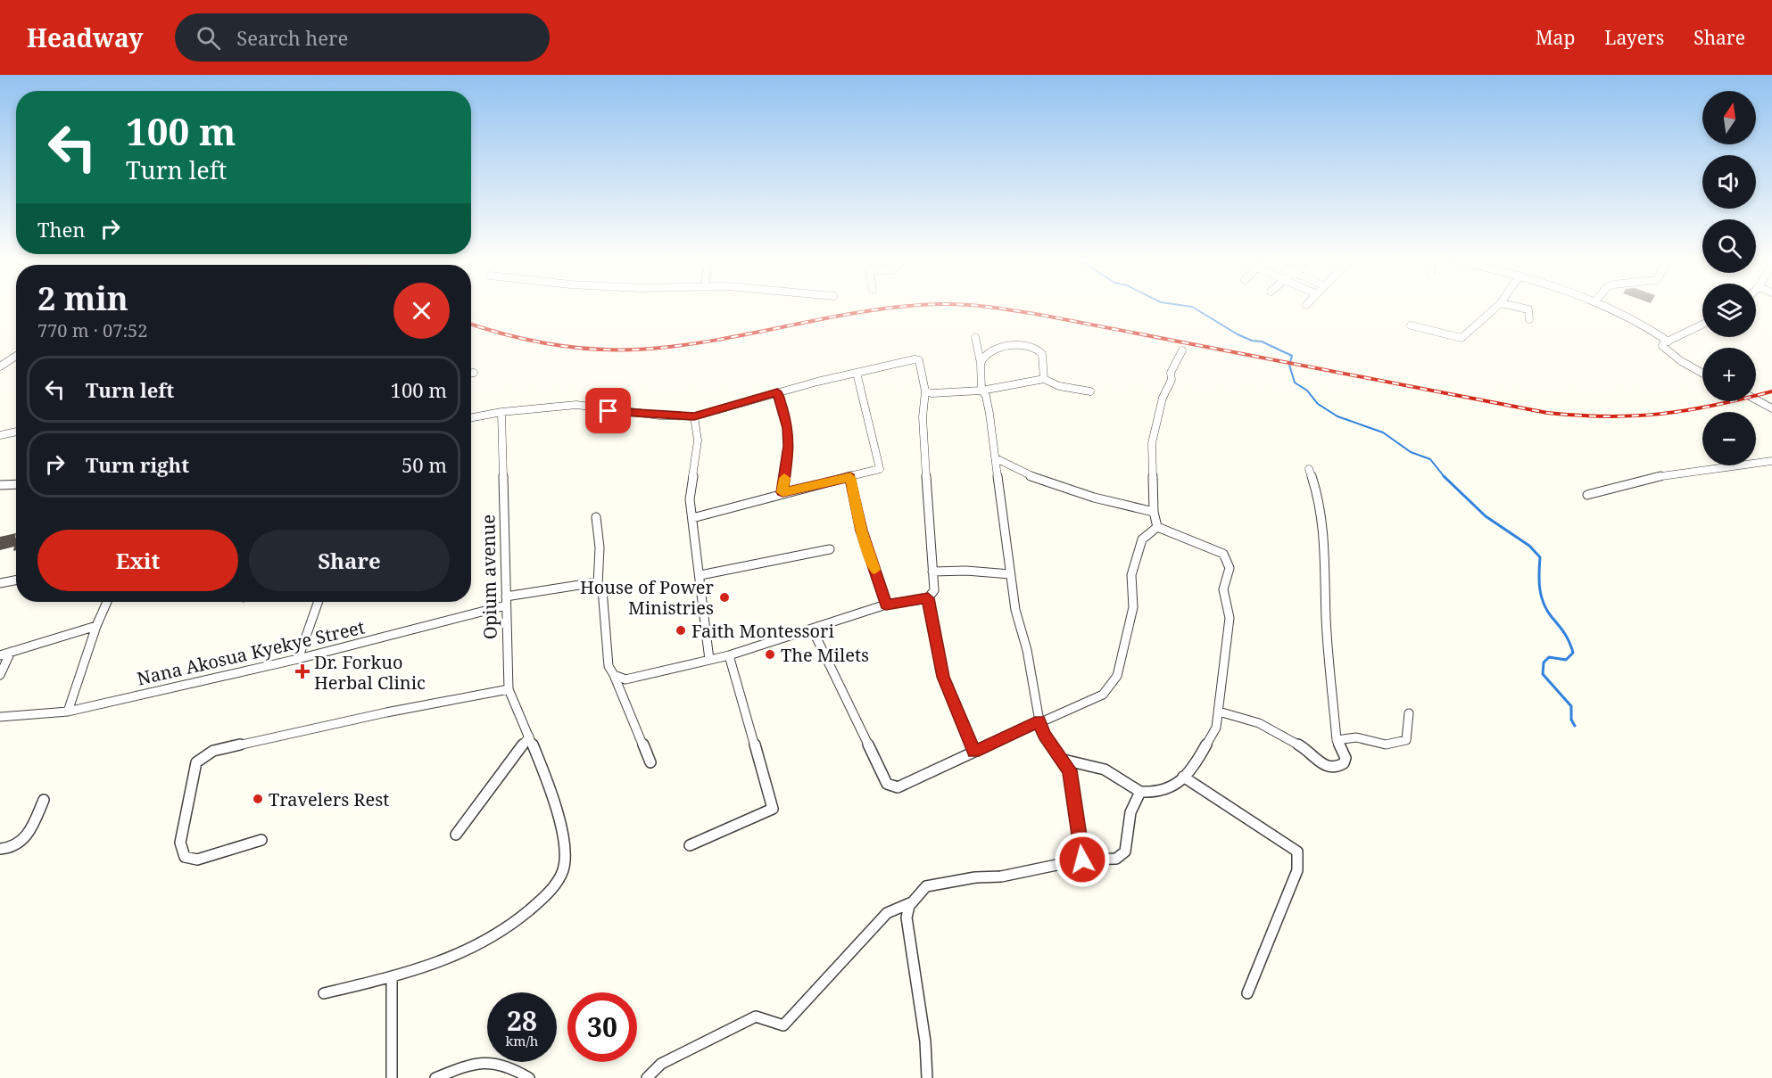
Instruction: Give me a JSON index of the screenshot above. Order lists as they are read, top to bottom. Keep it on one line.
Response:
{"streets":{"street":["Opium avenue","Nana Akosua Kyekye Street"]},"crossings":[["Opium avenue","Nana Akosua Kyekye Street"]],"places":{"other":["House of Power Ministries","Faith Montessori","The Milets","Travelers Rest"],"health":["Dr. Forkuo Herbal Clinic"]},"north":"top","page":{"header":"Headway","search":"Search here","nav":["Map","Layers","Share"],"map_buttons":["+","−"],"turn":["100 m","Turn left"],"then":"Then","heading":["2 min","770 m · 07:52"],"list":[{"name":"Turn left","value":"100 m"},{"name":"Turn right","value":"50 m"}],"buttons":["Exit","Share"],"speed":"28 km/h","limit":"30"}}
